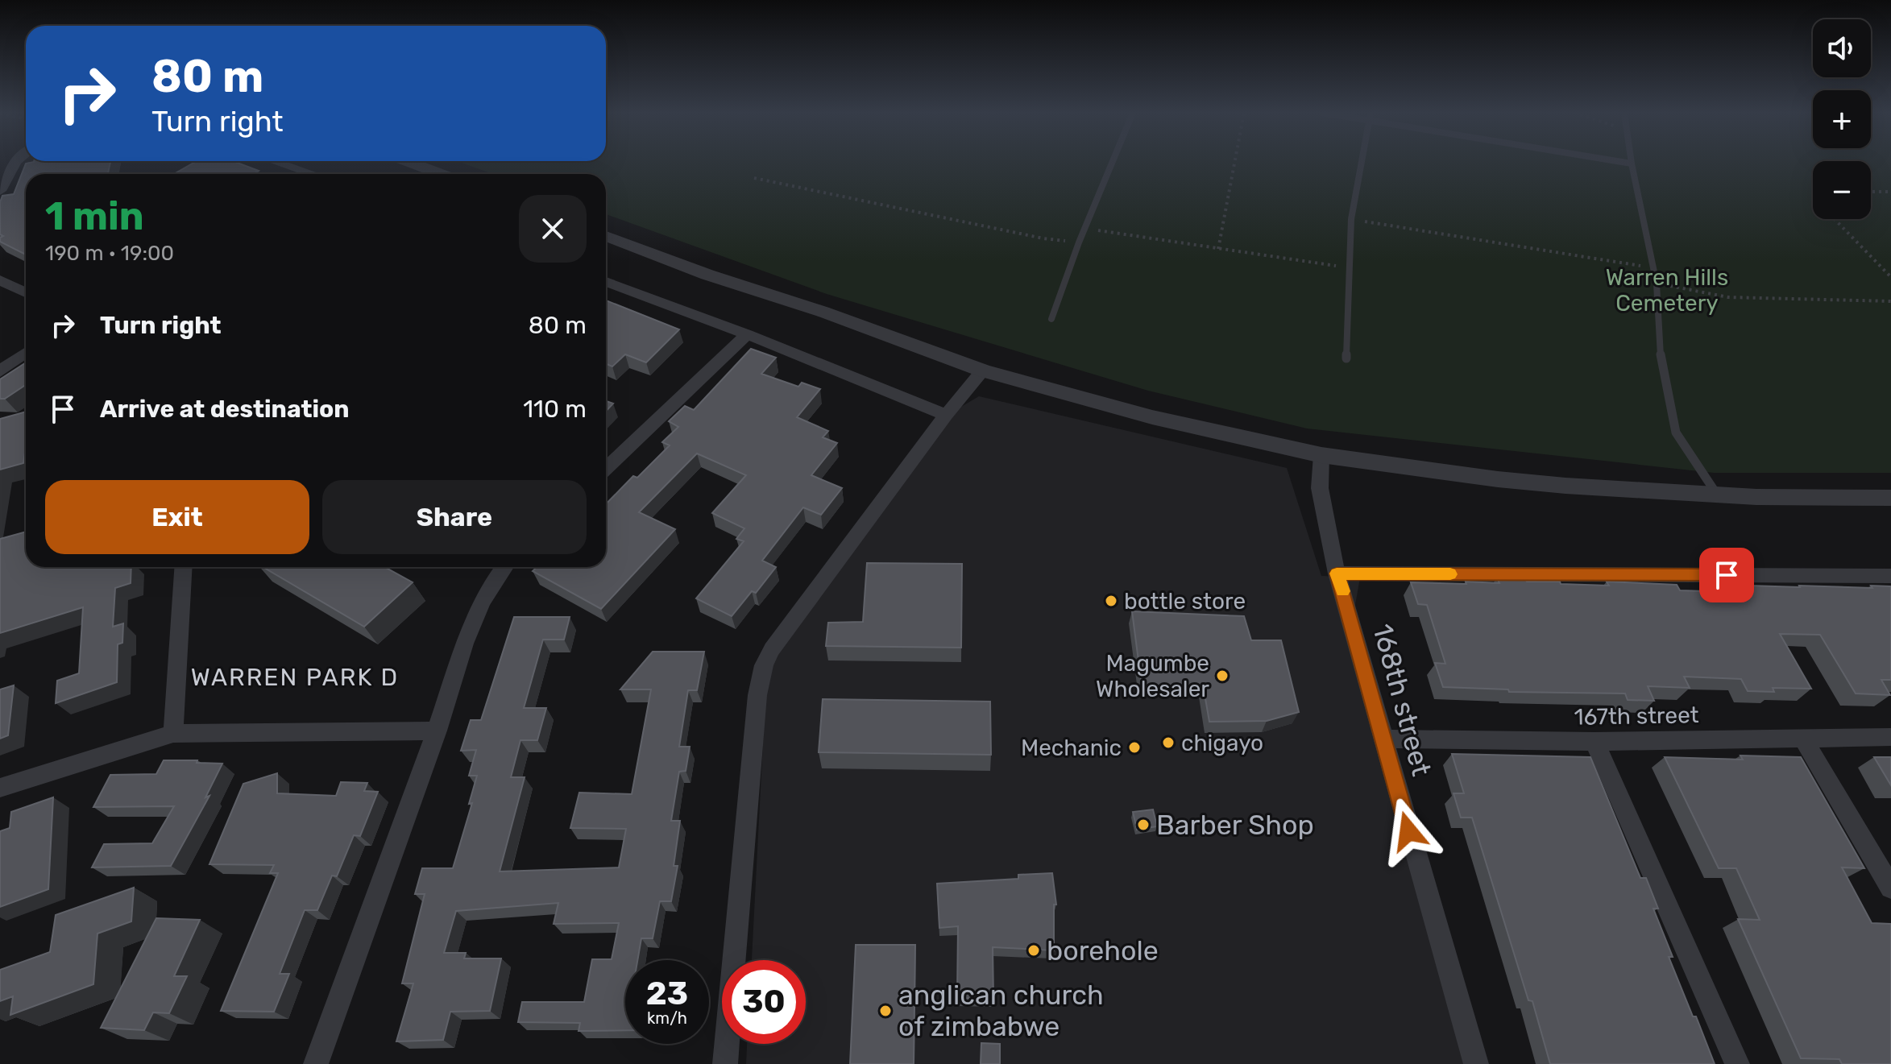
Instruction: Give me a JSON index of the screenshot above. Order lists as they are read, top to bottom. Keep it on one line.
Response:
{"streets":{"street":["168th street","167th street"]},"crossings":[["168th street","167th street"]],"districts":["WARREN PARK D"],"parks":["Warren Hills Cemetery"],"places":["bottle store","Magumbe Wholesaler","chigayo","Mechanic","Barber Shop","borehole","anglican church of zimbabwe"],"page":{"map_buttons":["+","−"],"turn":["80 m","Turn right"],"heading":["1 min","190 m · 19:00"],"list":[{"name":"Turn right","value":"80 m"},{"name":"Arrive at destination","value":"110 m"}],"buttons":["Exit","Share"],"speed":"23 km/h","limit":"30"}}
